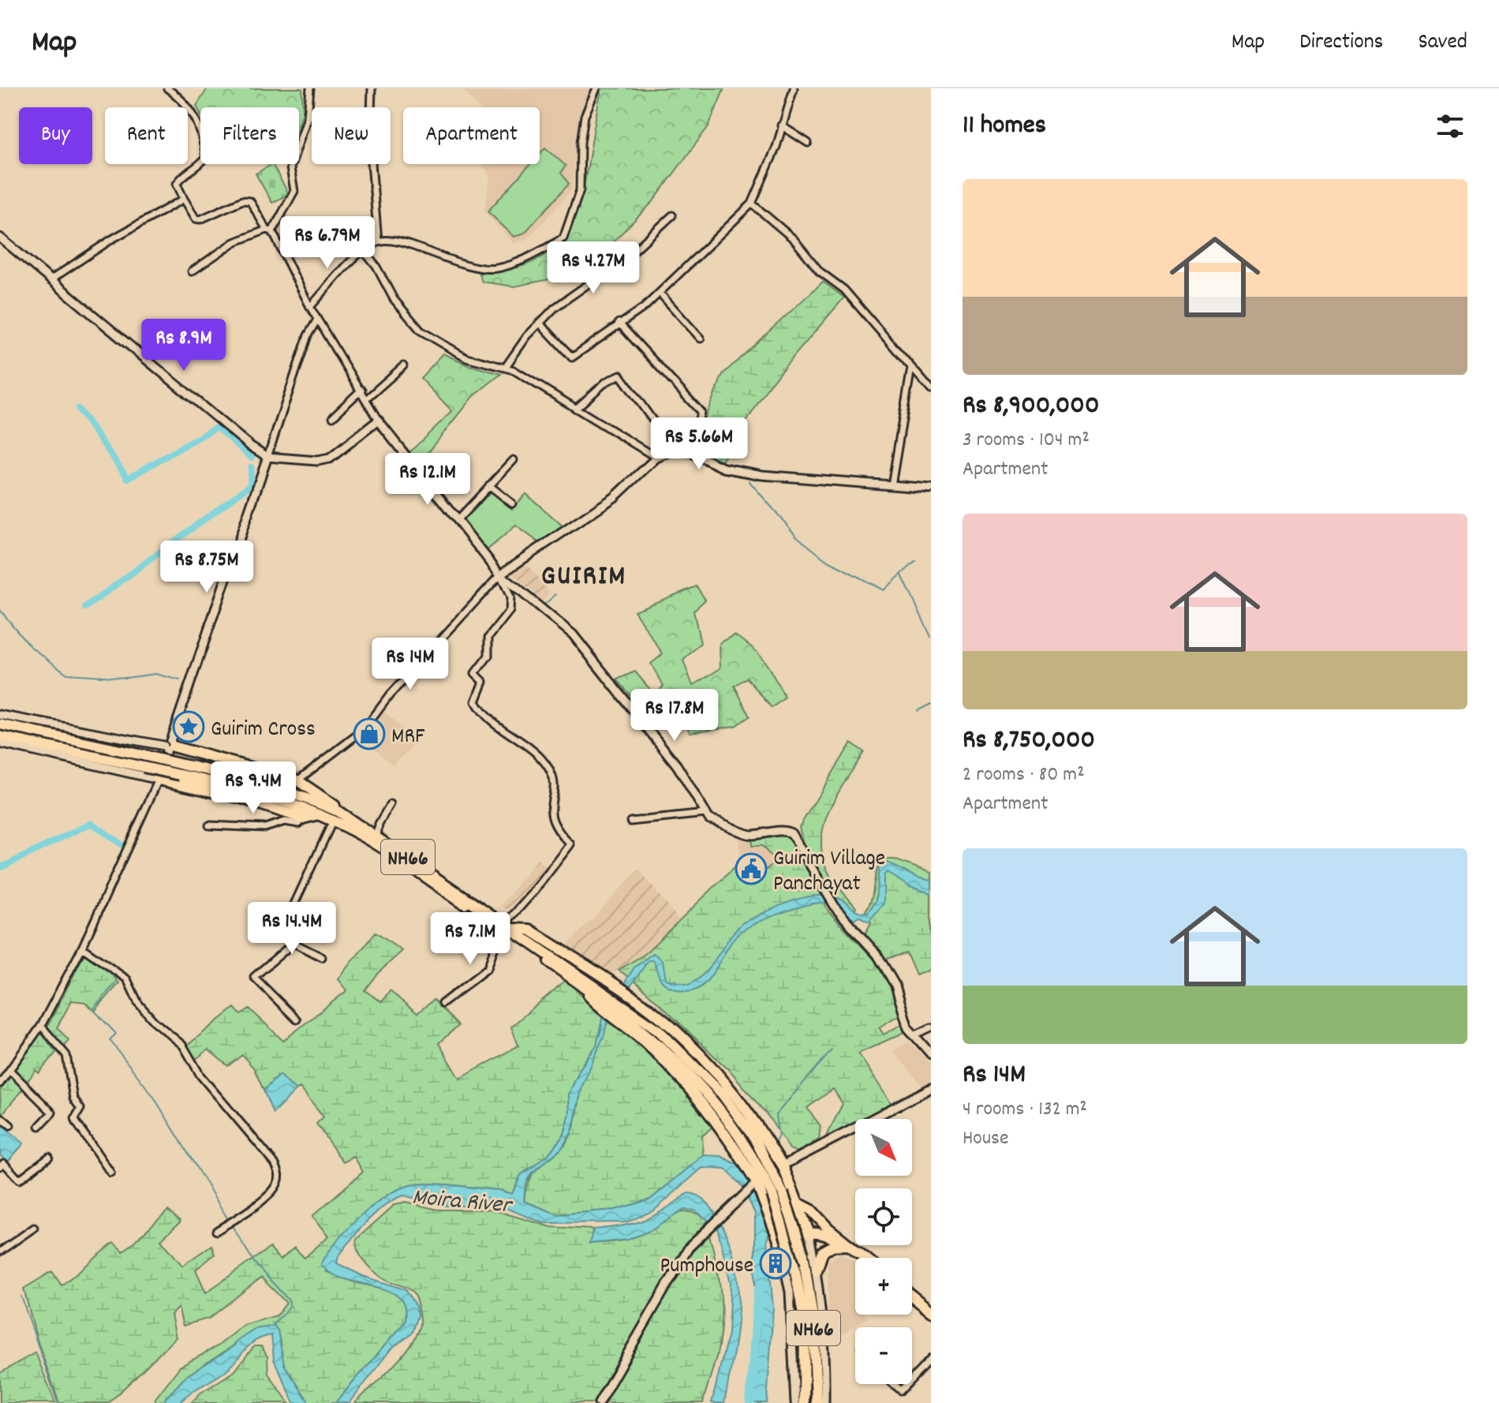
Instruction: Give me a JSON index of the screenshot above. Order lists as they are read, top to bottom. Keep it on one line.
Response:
{"streets":{"main road":["NH66"]},"districts":["GUIRIM"],"water":["Moira River"],"places":{"place":["Guirim Cross"],"shop":["MRF"],"public building":["Guirim Village Panchayat"],"building":["Pumphouse"]},"north":"bottom right","page":{"header":"Map","nav":["Map","Directions","Saved"],"heading":"11 homes","chip":["Buy","Rent","Filters","New","Apartment"],"list":[{"name":"Rs 8,900,000","note":"3 rooms · 104 m² · Apartment"},{"name":"Rs 8,750,000","note":"2 rooms · 80 m² · Apartment"},{"name":"Rs 14M","note":"4 rooms · 132 m² · House"}],"price":["Rs 6.79M","Rs 4.27M","Rs 8.9M","Rs 5.66M","Rs 12.1M","Rs 8.75M","Rs 14M","Rs 17.8M","Rs 9.4M","Rs 14.4M","Rs 7.1M"],"map_buttons":["+","−"]}}
